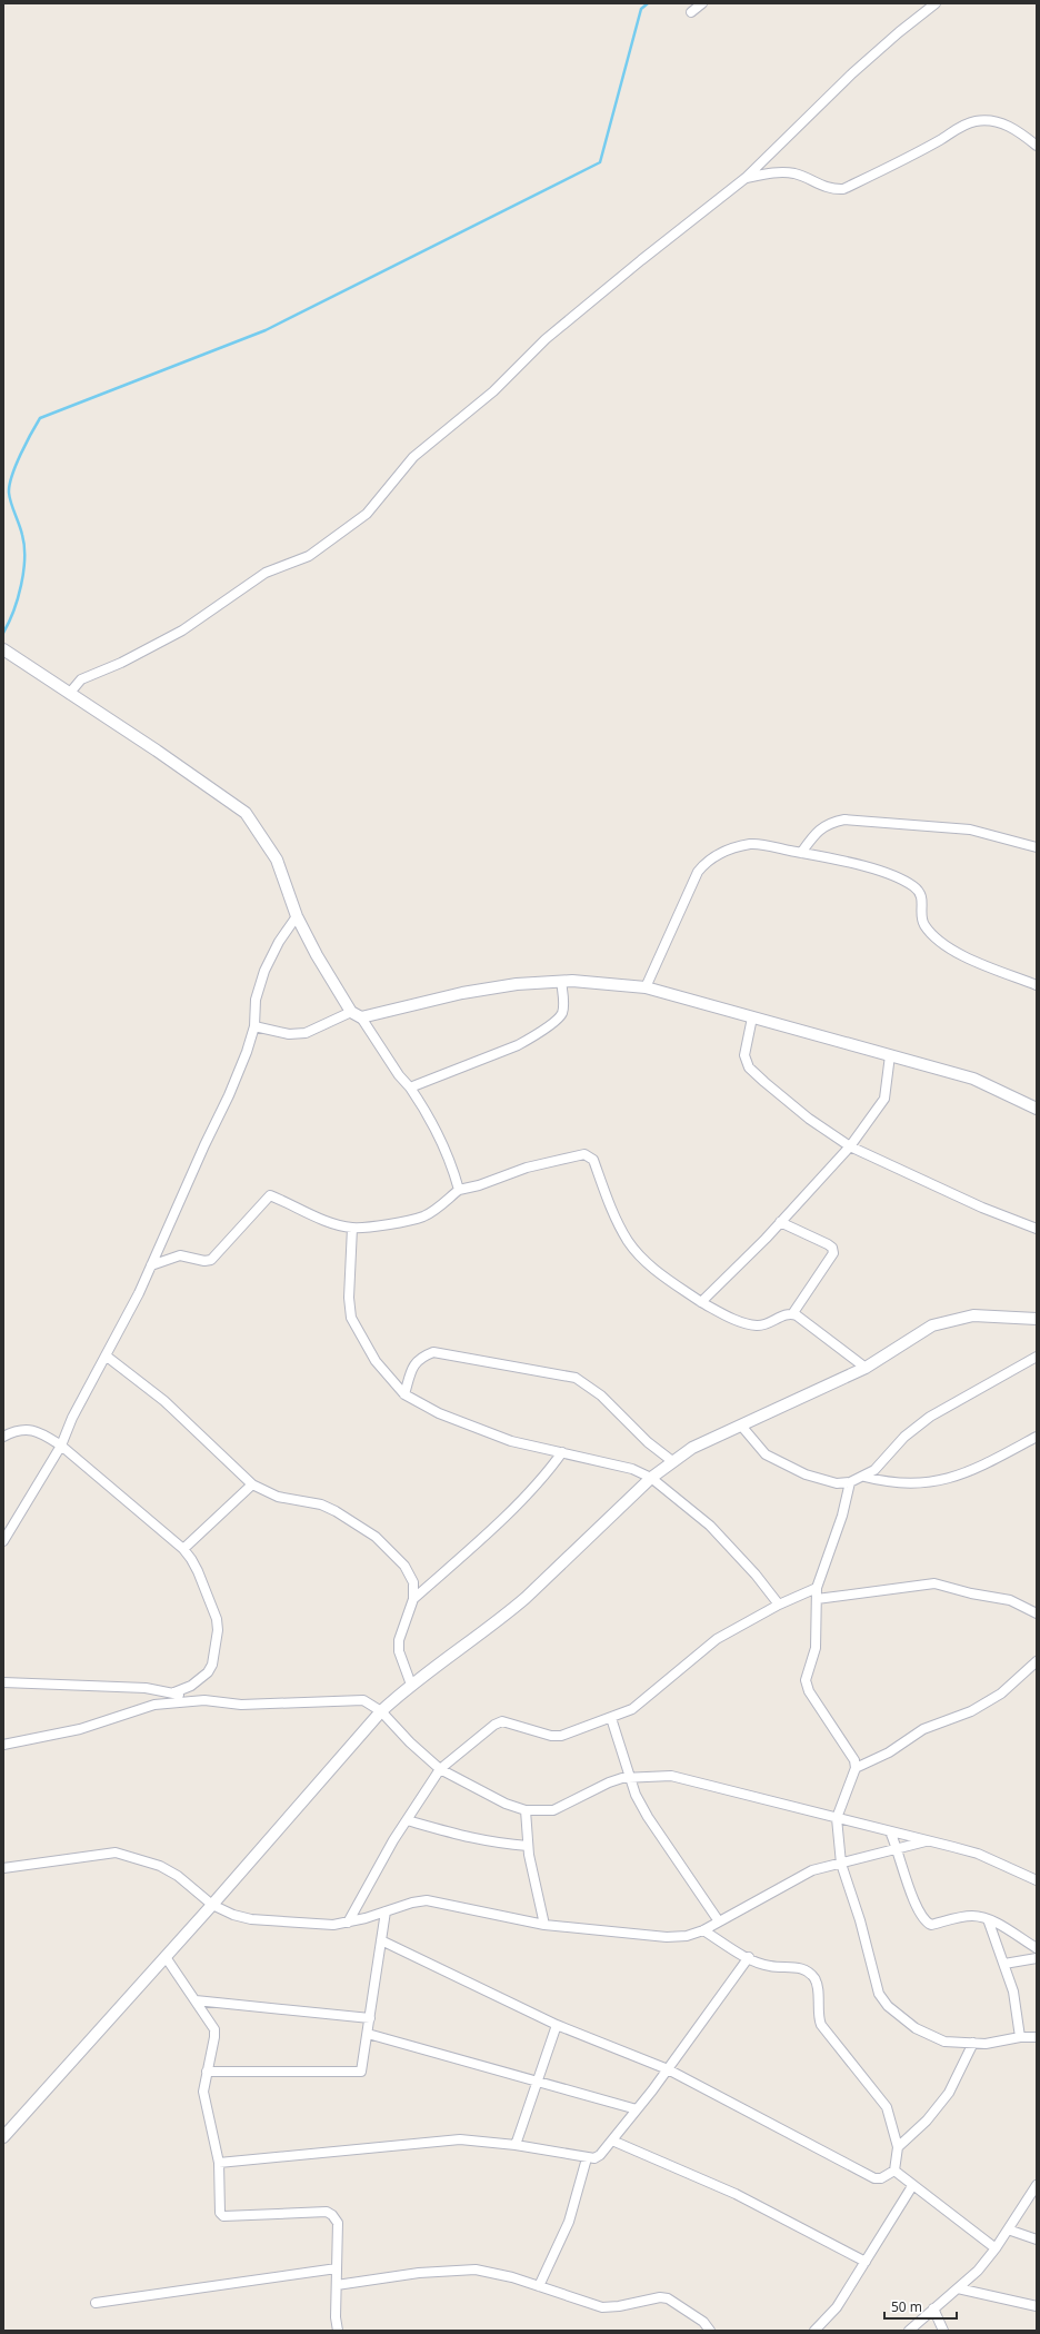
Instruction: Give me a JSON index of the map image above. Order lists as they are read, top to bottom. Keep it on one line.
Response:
{"scale_bar":"50 m"}
